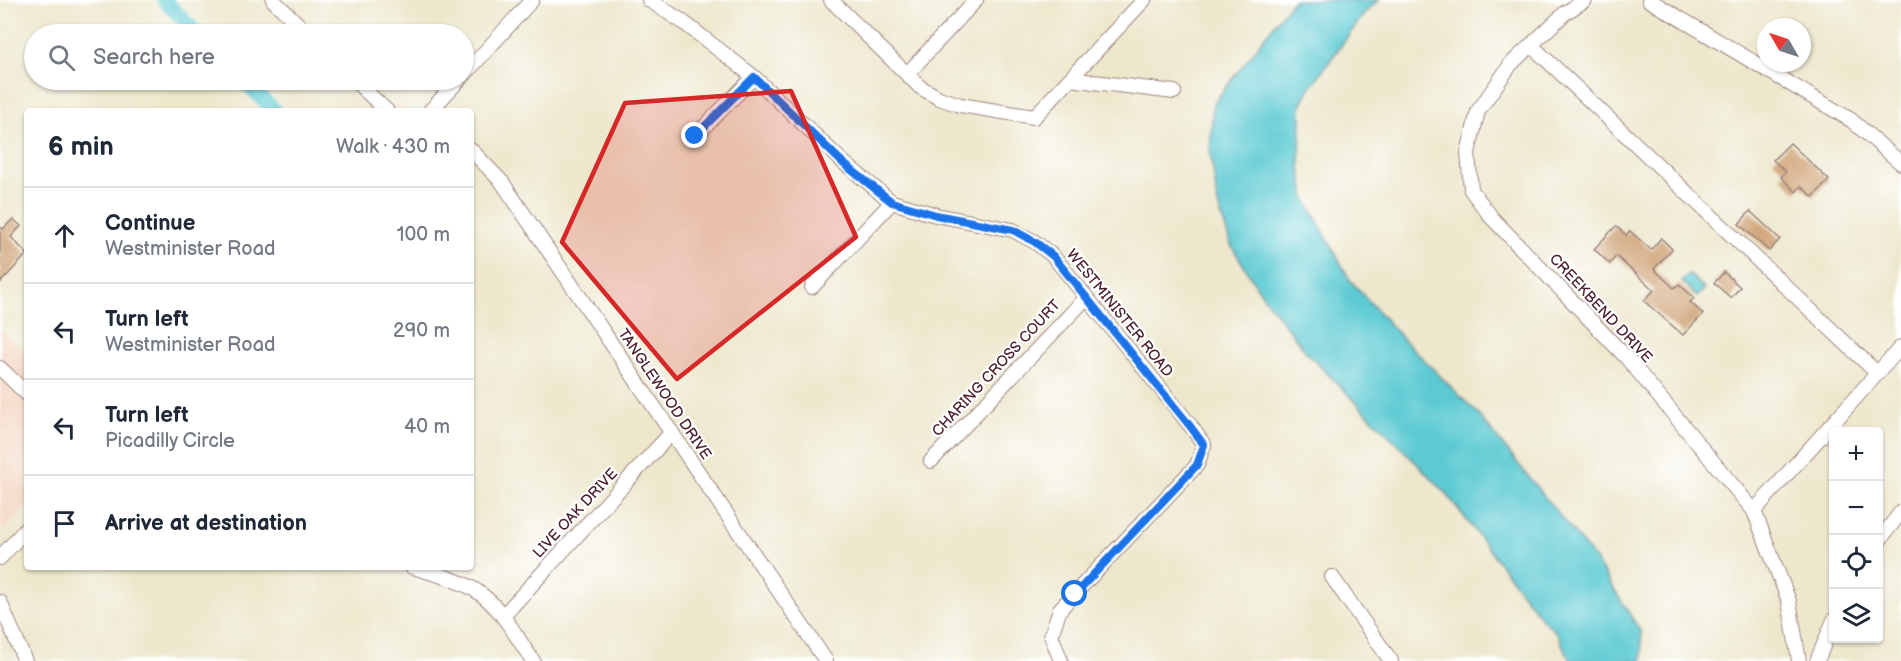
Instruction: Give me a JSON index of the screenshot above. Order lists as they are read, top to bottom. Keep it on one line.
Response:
{"streets":{"street":["CREEKBEND DRIVE","WESTMINISTER ROAD","CHARING CROSS COURT","TANGLEWOOD DRIVE","LIVE OAK DRIVE"]},"crossings":[["WESTMINISTER ROAD","CHARING CROSS COURT"],["TANGLEWOOD DRIVE","LIVE OAK DRIVE"]],"north":"top left","page":{"search":"Search here","heading":["6 min","Walk · 430 m"],"list":[["Continue","Westminister Road","100 m"],["Turn left","Westminister Road","290 m"],["Turn left","Picadilly Circle","40 m"],"Arrive at destination"],"map_buttons":["+","−"]}}
